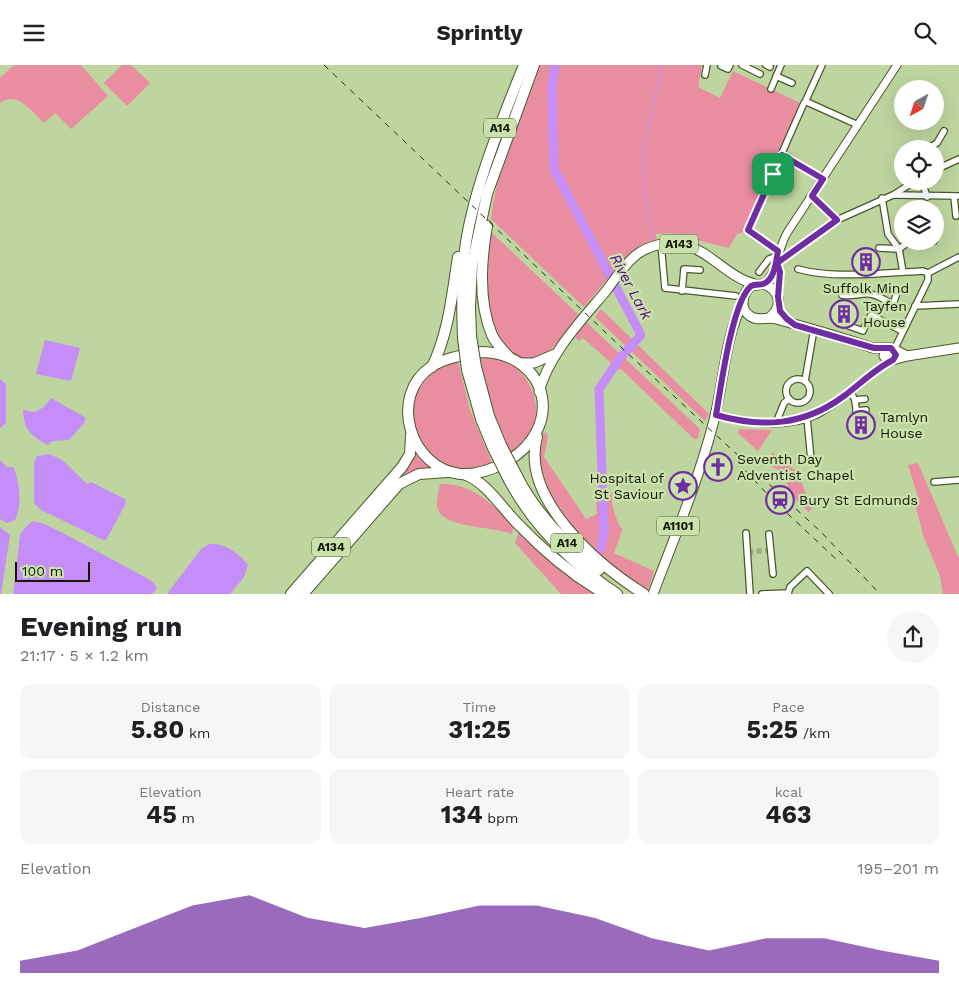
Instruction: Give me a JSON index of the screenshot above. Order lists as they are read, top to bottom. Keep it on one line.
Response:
{"streets":{"highway":["A14","A134"],"main road":["A143","A1101"]},"crossings":[["A14","A143"],["A14","A1101"],["A14","A134"],["A143","A1101"],["A143","A134"]],"water":["River Lark"],"places":{"building":["Suffolk Mind","Tayfen House","Tamlyn House"],"church":["Seventh Day Adventist Chapel"],"place":["Hospital of St Saviour"],"station":["Bury St Edmunds"]},"scale_bar":"100 m","north":"bottom left","page":{"header":"Sprintly","scale":"100 m","heading":["Evening run","21:17 · 5 × 1.2 km"],"stats":[["Distance","5.80 km"],["Time","31:25"],["Pace","5:25 /km"],["Elevation","45 m"],["Heart rate","134 bpm"],["kcal","463"]],"chart":["Elevation","195–201 m"]}}
